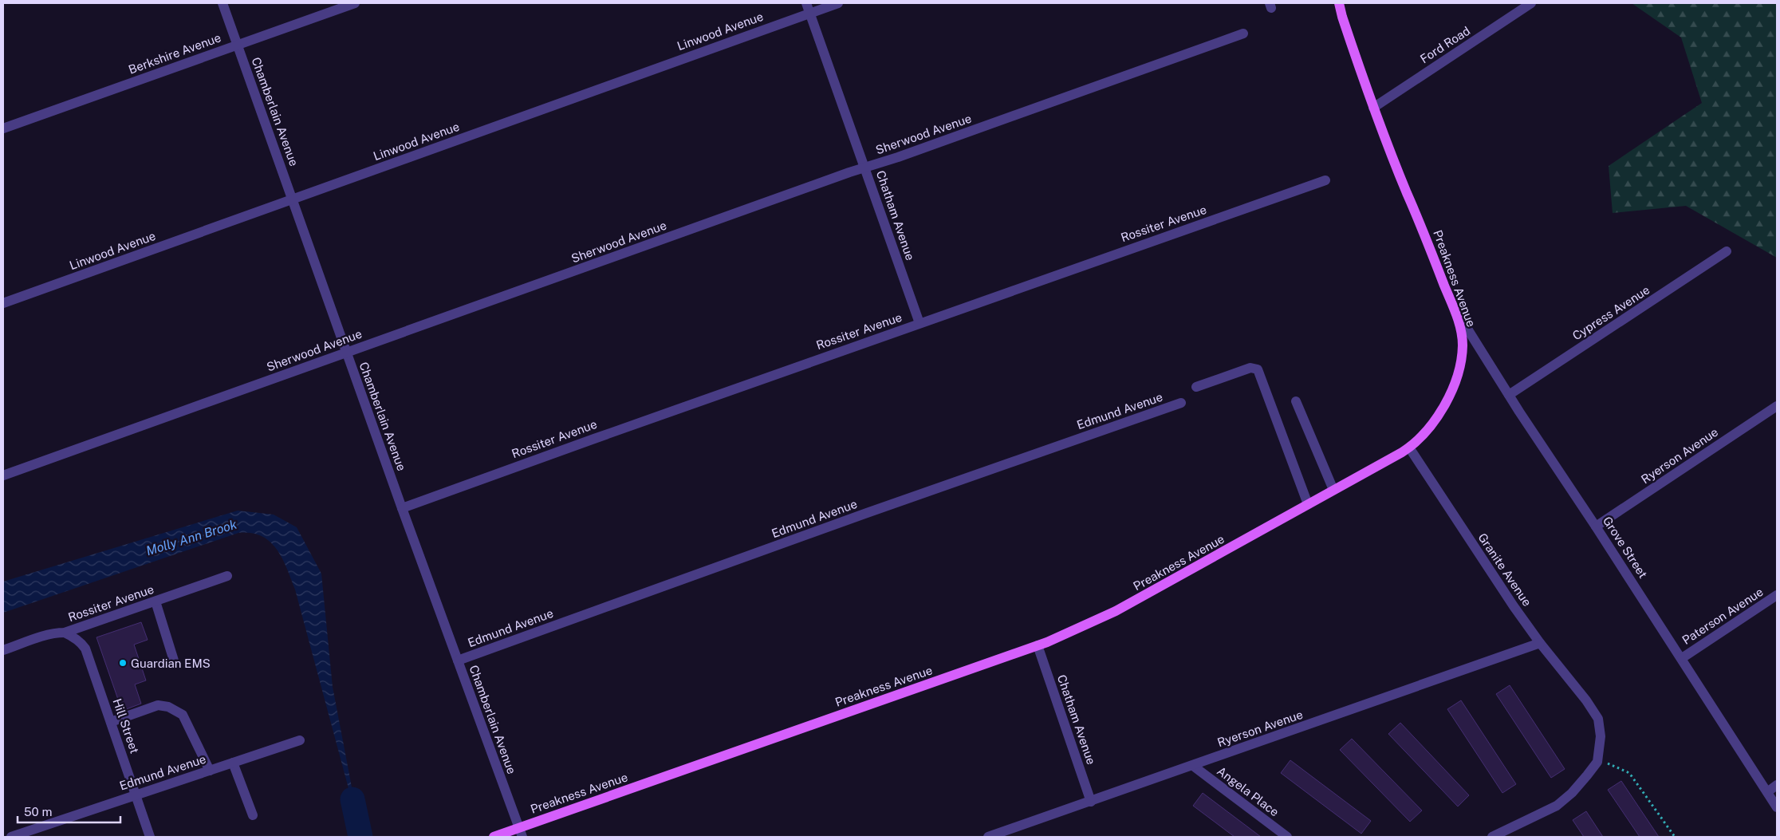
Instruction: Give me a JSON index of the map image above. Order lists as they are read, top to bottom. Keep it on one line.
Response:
{"streets":{"main road":["Preakness Avenue"],"street":["Linwood Avenue","Ford Road","Berkshire Avenue","Chamberlain Avenue","Sherwood Avenue","Chatham Avenue","Rossiter Avenue","Cypress Avenue","Edmund Avenue","Ryerson Avenue","Grove Street","Granite Avenue","Paterson Avenue","Hill Street","Angela Place"]},"crossings":[["Linwood Avenue","Chamberlain Avenue"],["Linwood Avenue","Chatham Avenue"],["Ford Road","Preakness Avenue"],["Berkshire Avenue","Chamberlain Avenue"],["Chamberlain Avenue","Sherwood Avenue"],["Chamberlain Avenue","Rossiter Avenue"],["Chamberlain Avenue","Preakness Avenue"],["Chamberlain Avenue","Edmund Avenue"],["Sherwood Avenue","Chatham Avenue"],["Chatham Avenue","Rossiter Avenue"],["Chatham Avenue","Preakness Avenue"],["Chatham Avenue","Ryerson Avenue"],["Rossiter Avenue","Hill Street"],["Preakness Avenue","Grove Street"],["Preakness Avenue","Granite Avenue"],["Cypress Avenue","Grove Street"],["Edmund Avenue","Hill Street"],["Ryerson Avenue","Grove Street"],["Ryerson Avenue","Granite Avenue"],["Ryerson Avenue","Angela Place"],["Grove Street","Paterson Avenue"]],"water":["Molly Ann Brook"],"places":["Guardian EMS"],"scale_bar":"50 m"}
